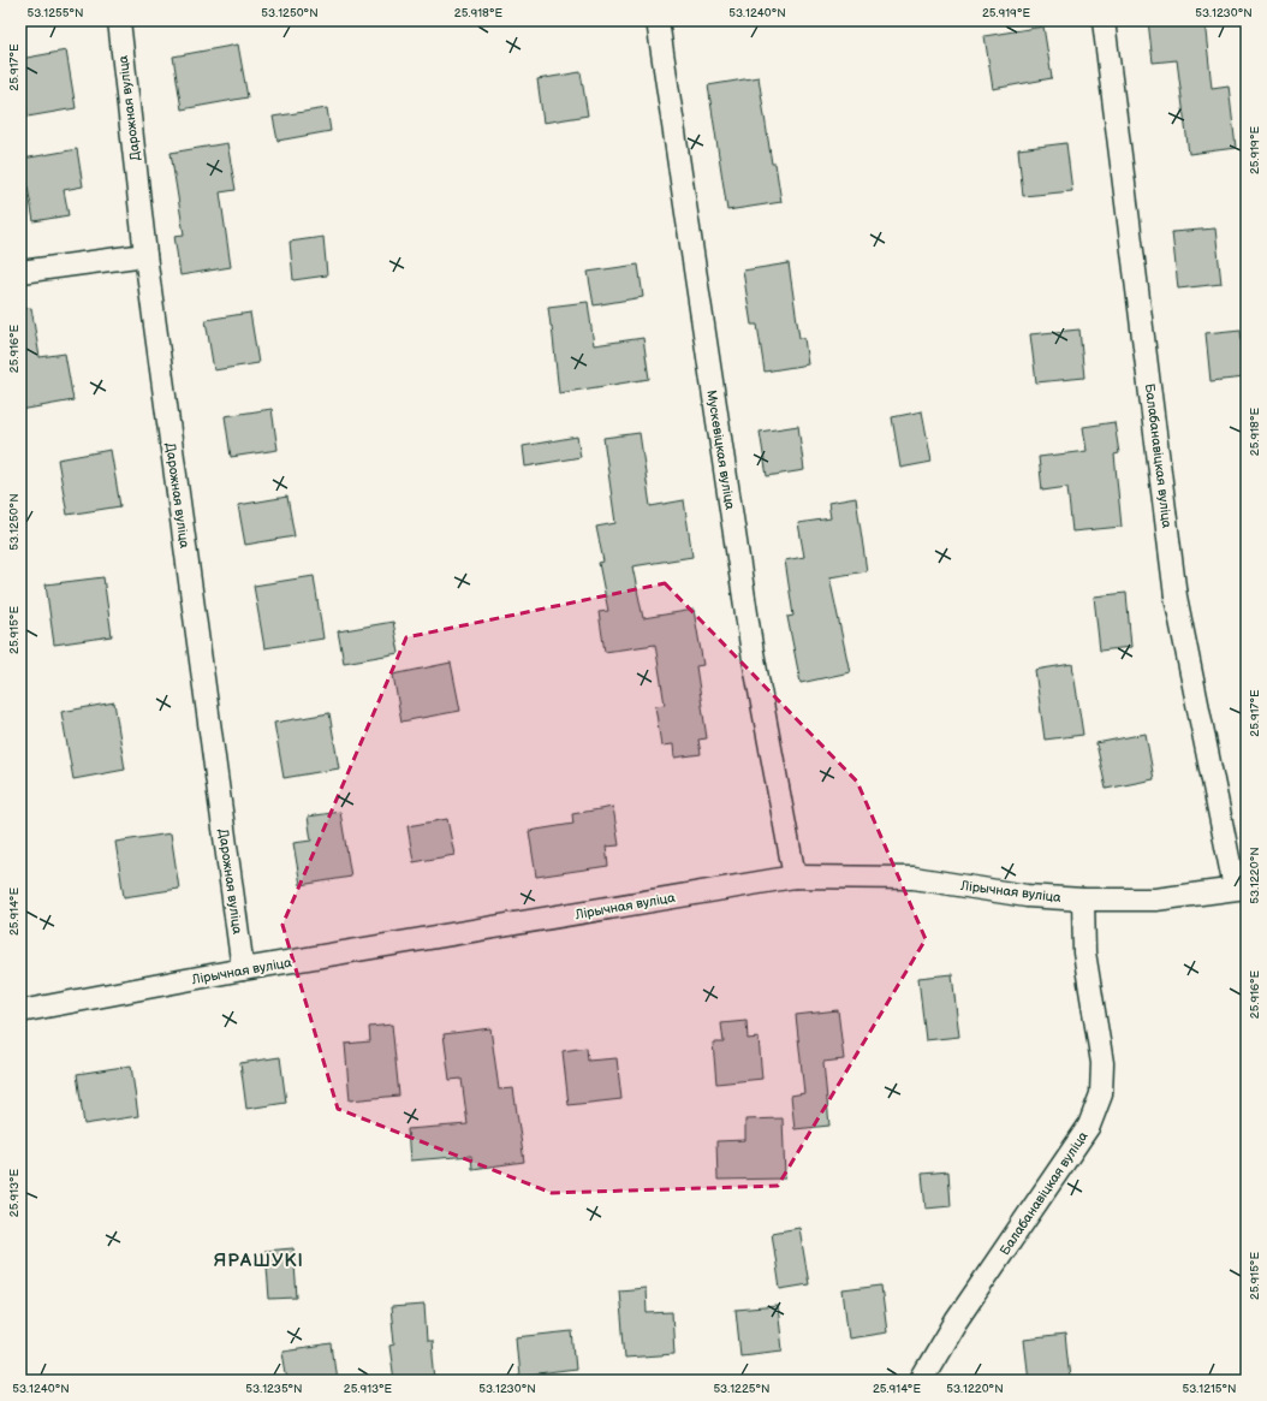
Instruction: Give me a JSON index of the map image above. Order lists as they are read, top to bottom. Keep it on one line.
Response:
{"streets":{"street":["Дарожная вуліца","Мускевіцкая вуліца","Балабанавіцкая вуліца","Лірычная вуліца"]},"crossings":[["Дарожная вуліца","Лірычная вуліца"],["Мускевіцкая вуліца","Лірычная вуліца"],["Балабанавіцкая вуліца","Лірычная вуліца"]],"districts":["ЯРАШУКІ"],"coordinates":["53.1255°N","53.1250°N","25.918°E","53.1240°N","25.919°E","53.1230°N","25.917°E","25.916°E","25.915°E","53.1220°N","25.914°E","25.913°E","53.1235°N","53.1225°N","53.1215°N"]}
